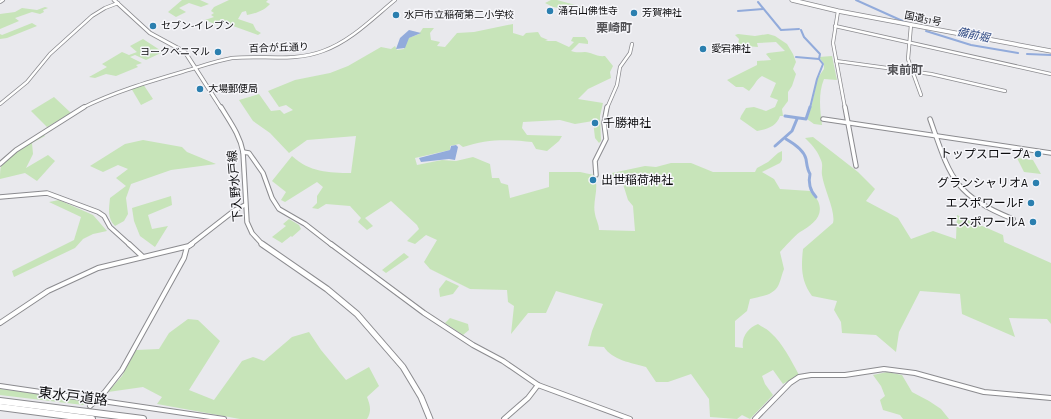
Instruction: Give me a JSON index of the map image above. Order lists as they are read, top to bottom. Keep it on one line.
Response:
{"streets":{"highway":["国道51号","東水戸道路"],"main road":["下入野水戸線"],"street":["百合が丘通り"]},"crossings":[["百合が丘通り","下入野水戸線"]],"districts":["栗崎町","東前町"],"water":["備前堀"],"places":["涌石山佛性寺","芳賀神社","水戸市立稲荷第二小学校","セブン-イレブン","愛宕神社","ヨークベニマル","大場郵便局","千勝神社","トップスロープA","出世稲荷神社","グランシャリオA","エスポワールF","エスポワールA"]}
